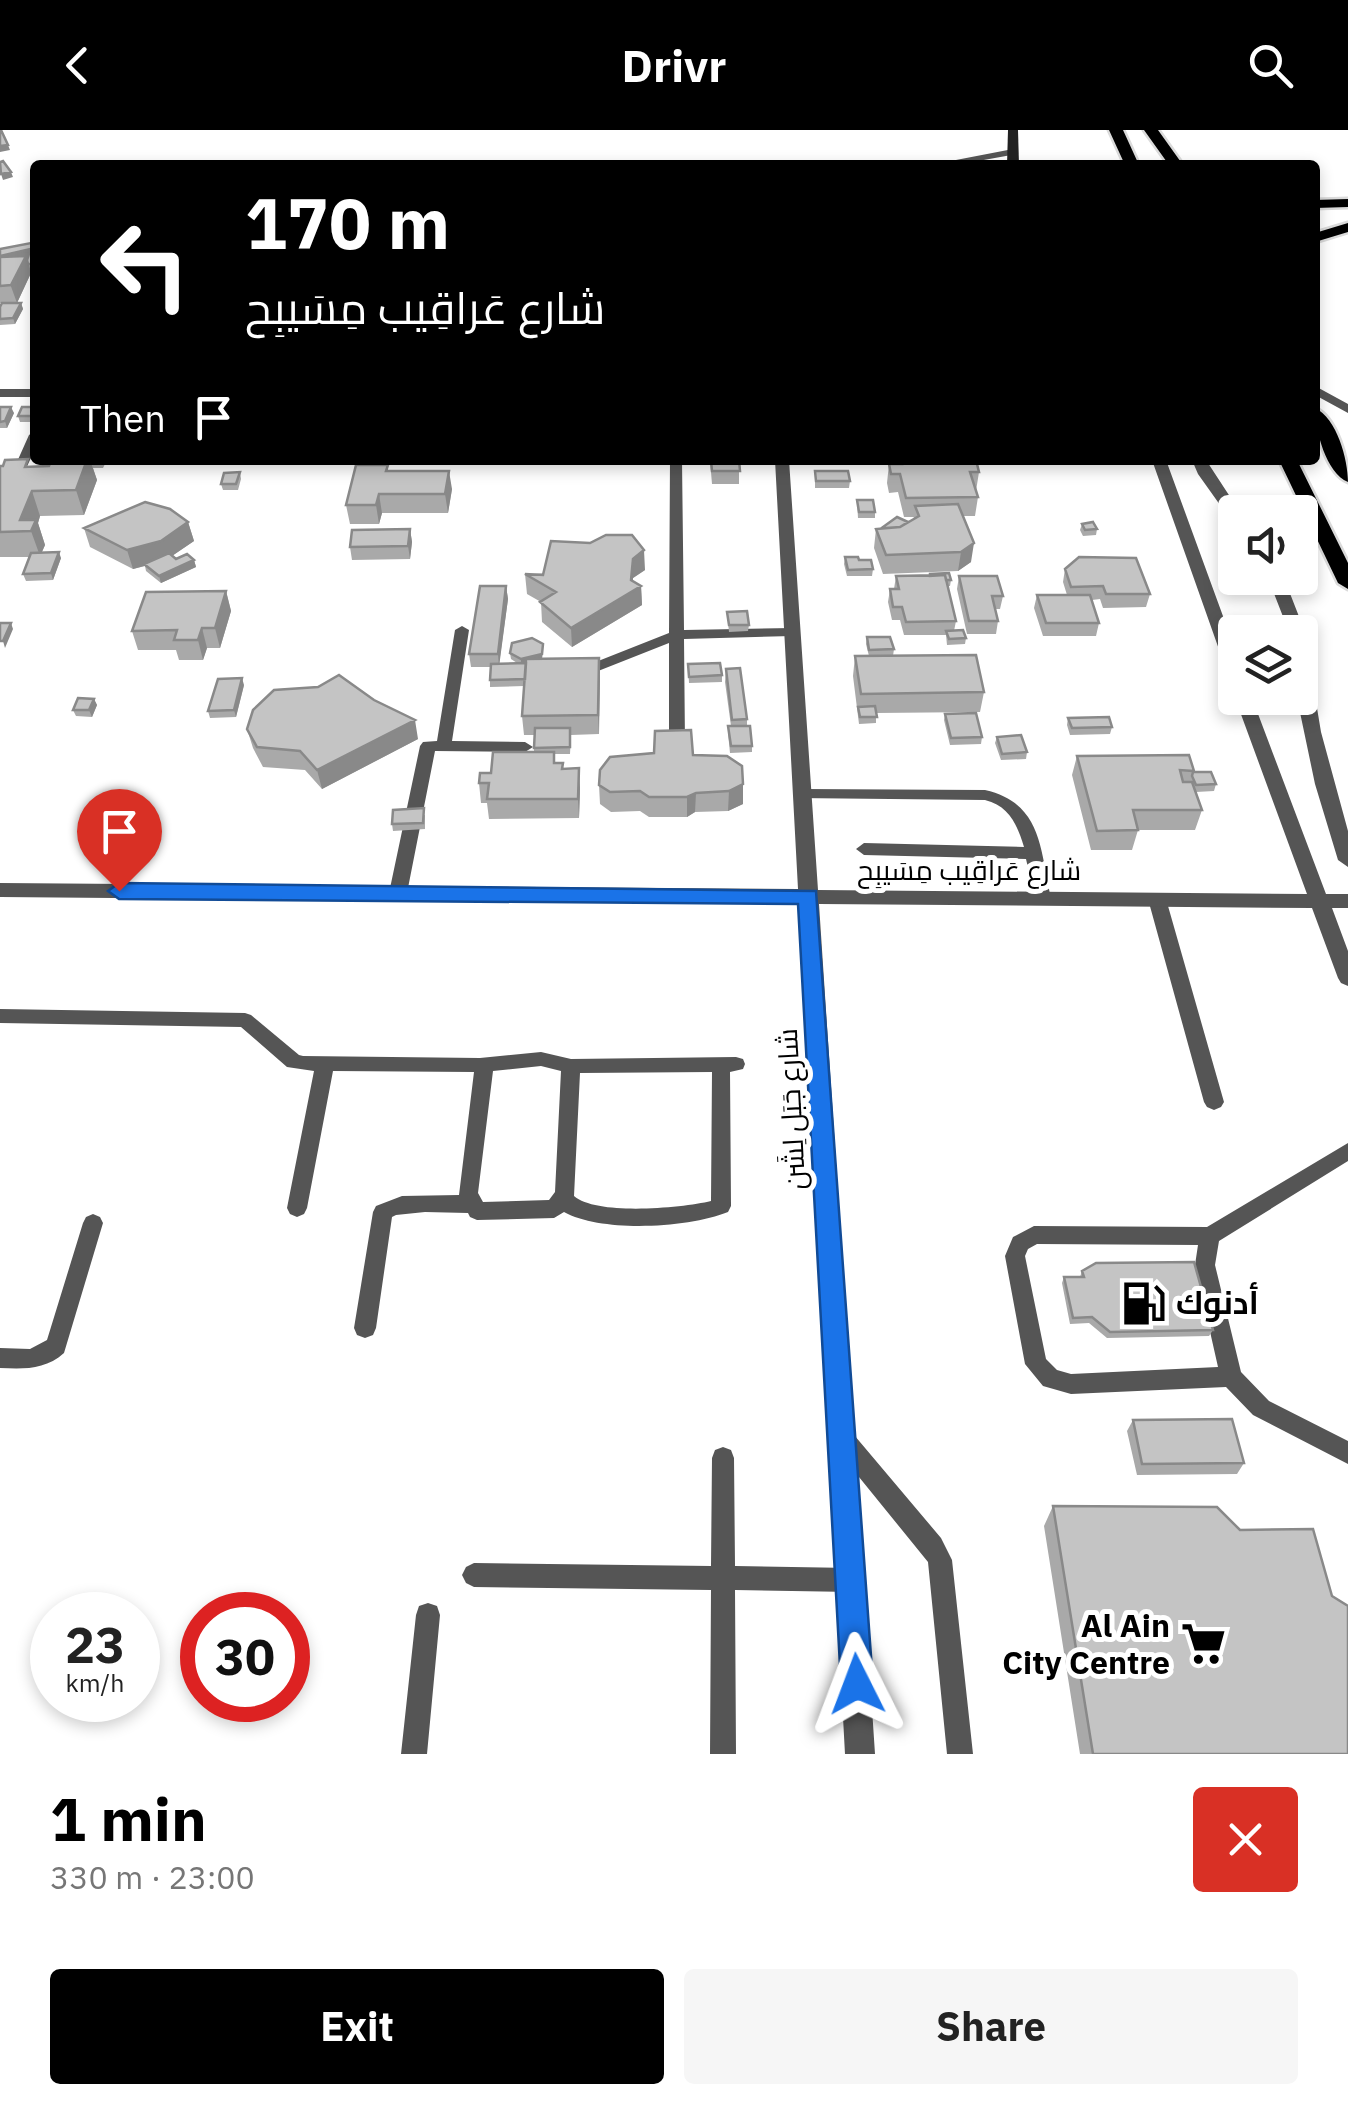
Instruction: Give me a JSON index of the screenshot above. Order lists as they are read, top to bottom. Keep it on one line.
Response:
{"streets":{"street":["شارع عَراقِيب مِسَيبِح","شارع جَبَل لِشَن"]},"crossings":[["شارع عَراقِيب مِسَيبِح","شارع جَبَل لِشَن"]],"places":{"fuel station":["أدنوك"],"supermarket":["Al Ain City Centre"]},"page":{"header":"Drivr","turn":["170 m","شارع عَراقِيب مِسَيبِح"],"then":"Then","speed":"23 km/h","limit":"30","heading":["1 min","330 m · 23:00"],"buttons":["Exit","Share"]}}
